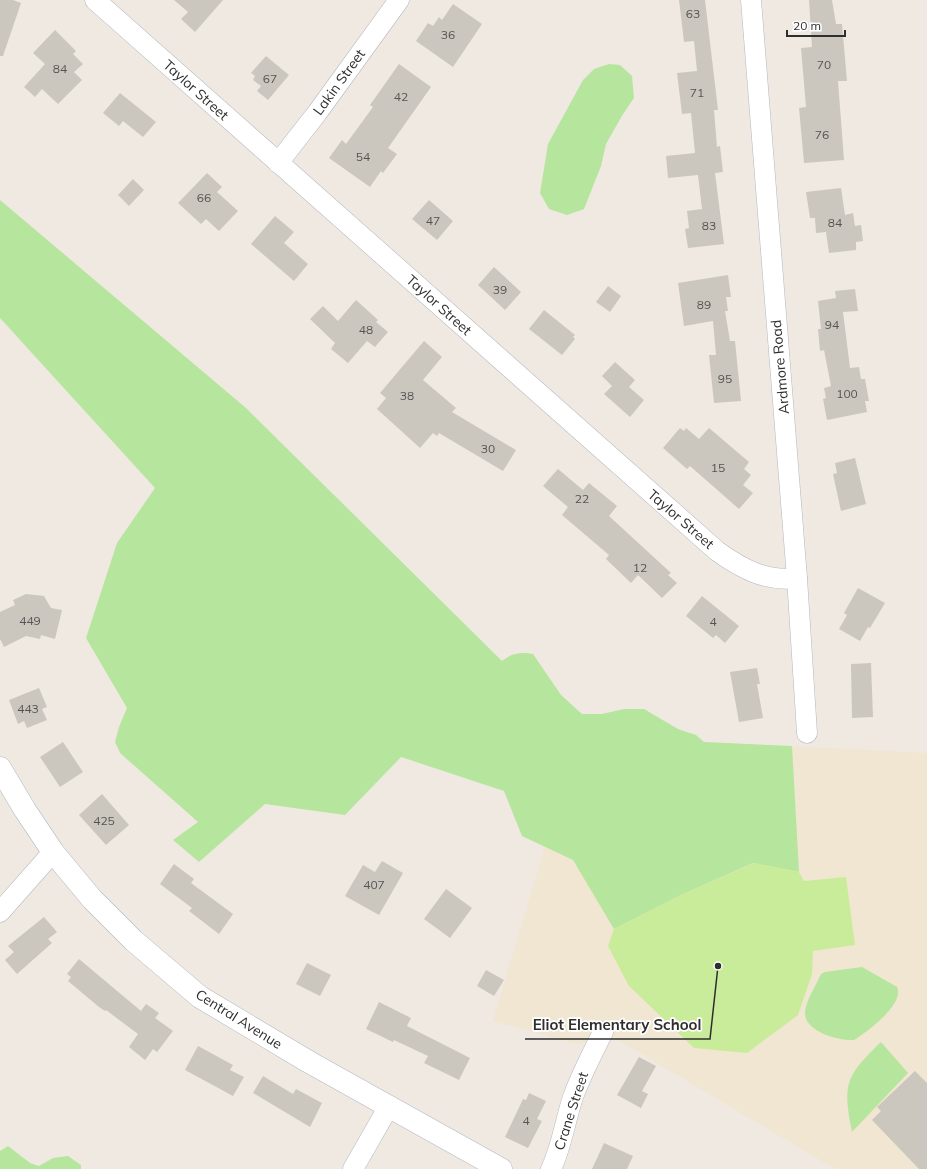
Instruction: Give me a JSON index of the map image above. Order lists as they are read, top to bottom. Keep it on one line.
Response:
{"streets":{"main road":["Central Avenue"],"street":["Lakin Street","Taylor Street","Ardmore Road","Crane Street"]},"crossings":[["Lakin Street","Taylor Street"],["Taylor Street","Ardmore Road"]],"places":["Eliot Elementary School"],"house_numbers":["63","36","70","84","67","71","42","76","54","66","47","84","83","39","89","94","48","95","100","38","30","15","22","12","449","4","443","425","407","4"],"scale_bar":"20 m"}
